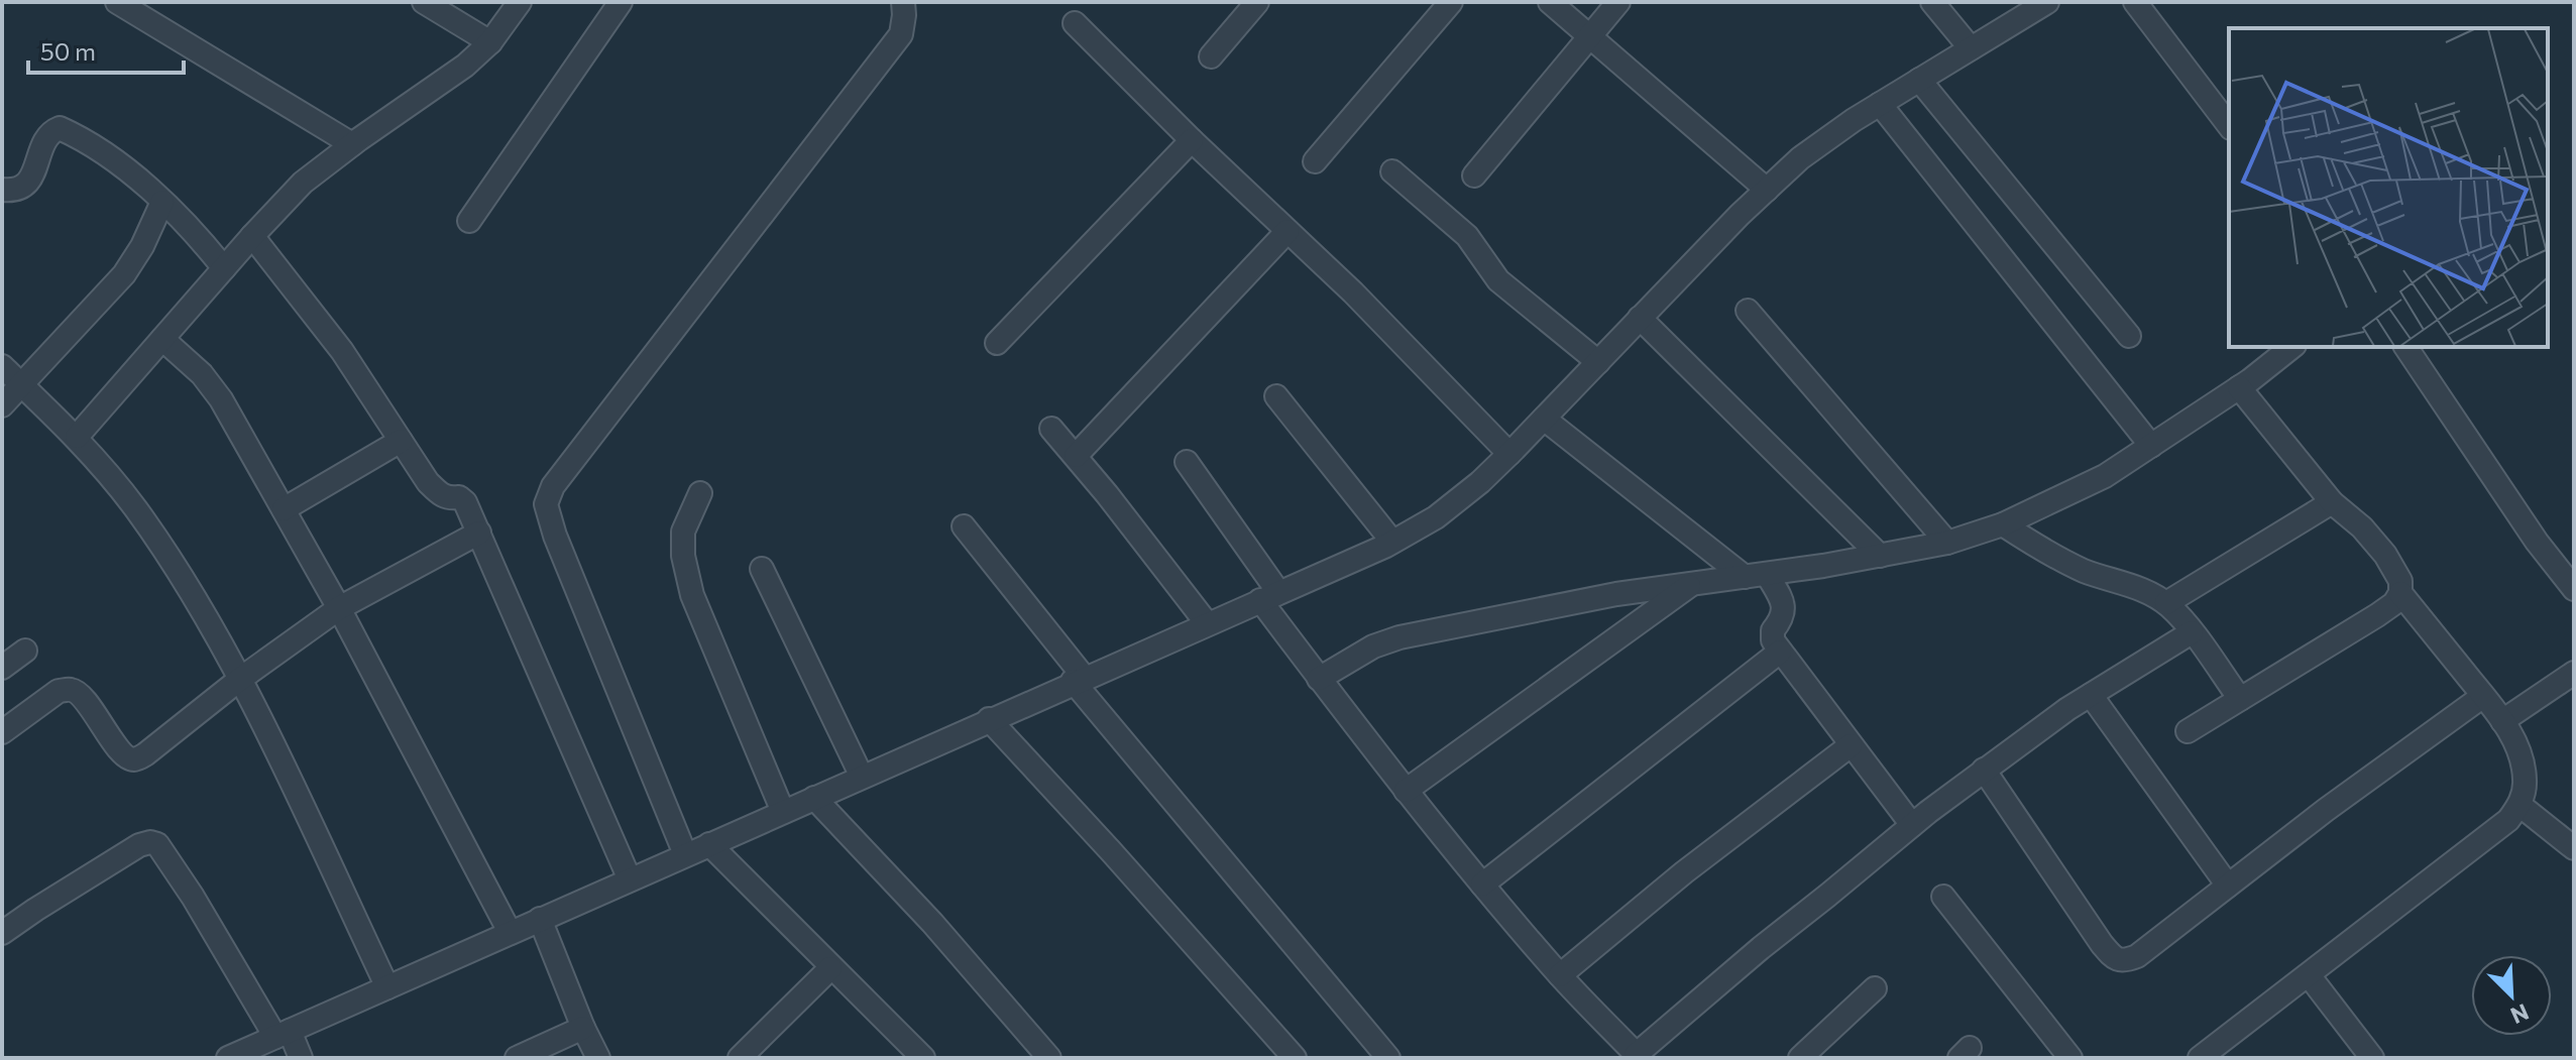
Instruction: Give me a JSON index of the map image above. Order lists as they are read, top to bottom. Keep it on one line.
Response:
{"scale_bar":"50 m","north":"bottom right"}
